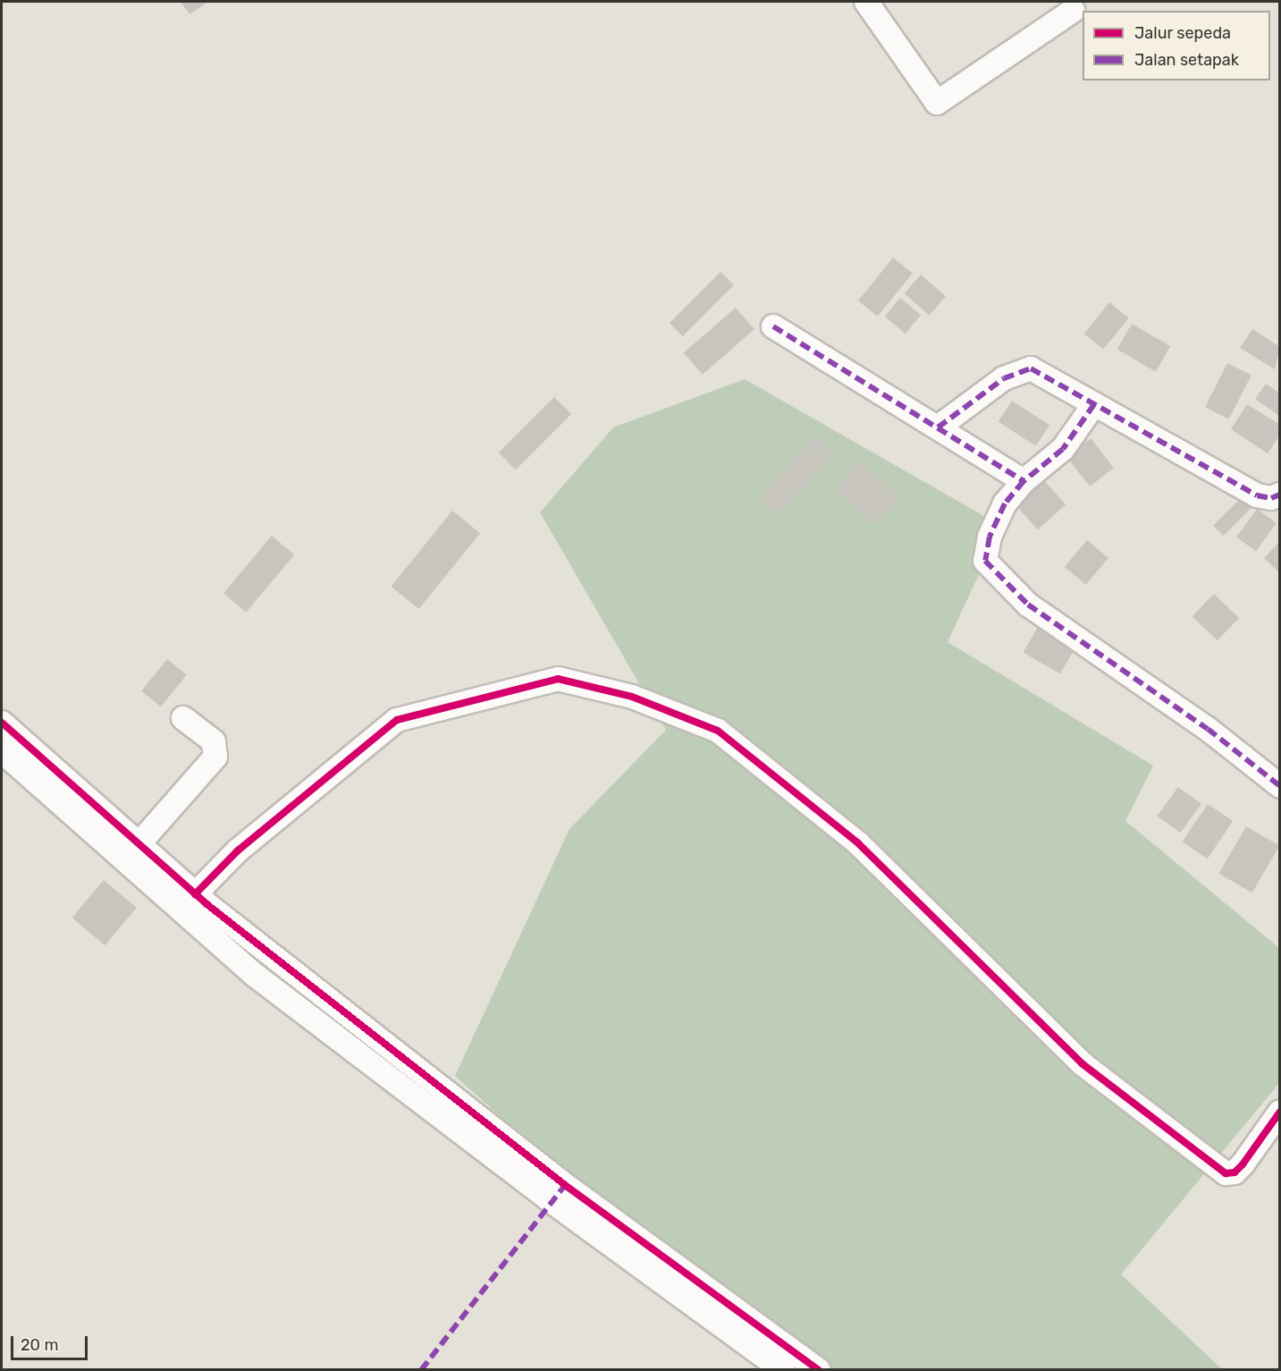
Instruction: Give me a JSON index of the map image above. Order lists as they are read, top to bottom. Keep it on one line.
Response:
{"legend":["Jalur sepeda","Jalan setapak"],"scale_bar":"20 m"}
